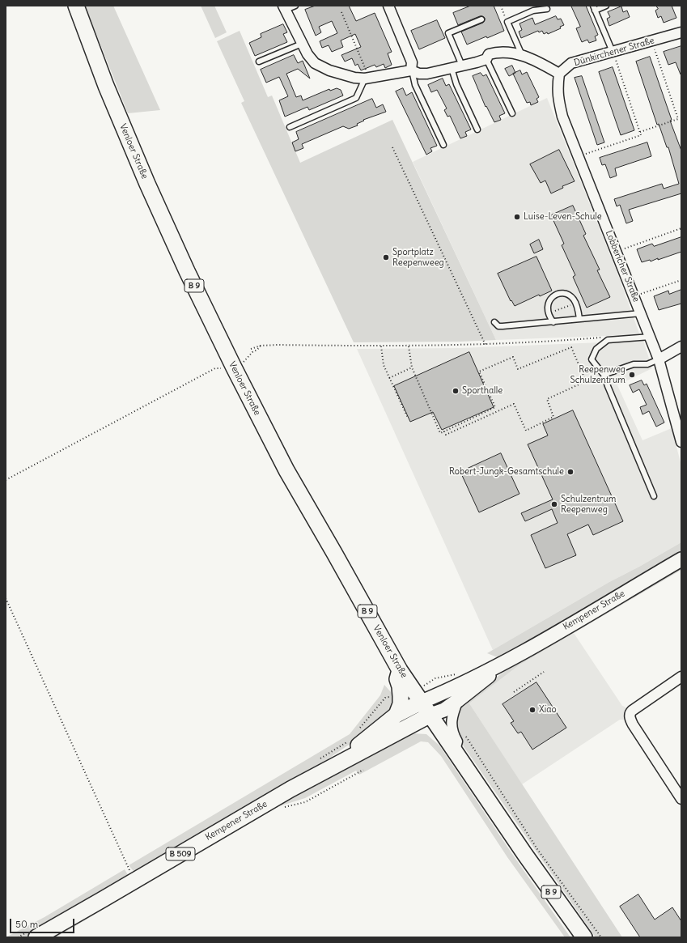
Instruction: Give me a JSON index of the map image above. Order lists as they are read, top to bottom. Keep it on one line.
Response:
{"streets":{"main road":["Venloer Straße","B 9","Kempener Straße","B 509"],"street":["Dünkirchener Straße","Lobbericher Straße"]},"crossings":[["Dünkirchener Straße","Lobbericher Straße"],["Venloer Straße","Kempener Straße"]],"places":["Luise-Leven-Schule","Sportplatz Reepenweeg","Reepenweg Schulzentrum","Sporthalle","Robert-Jungk-Gesamtschule","Schulzentrum Reepenweg","Xiao"],"scale_bar":"50 m"}
